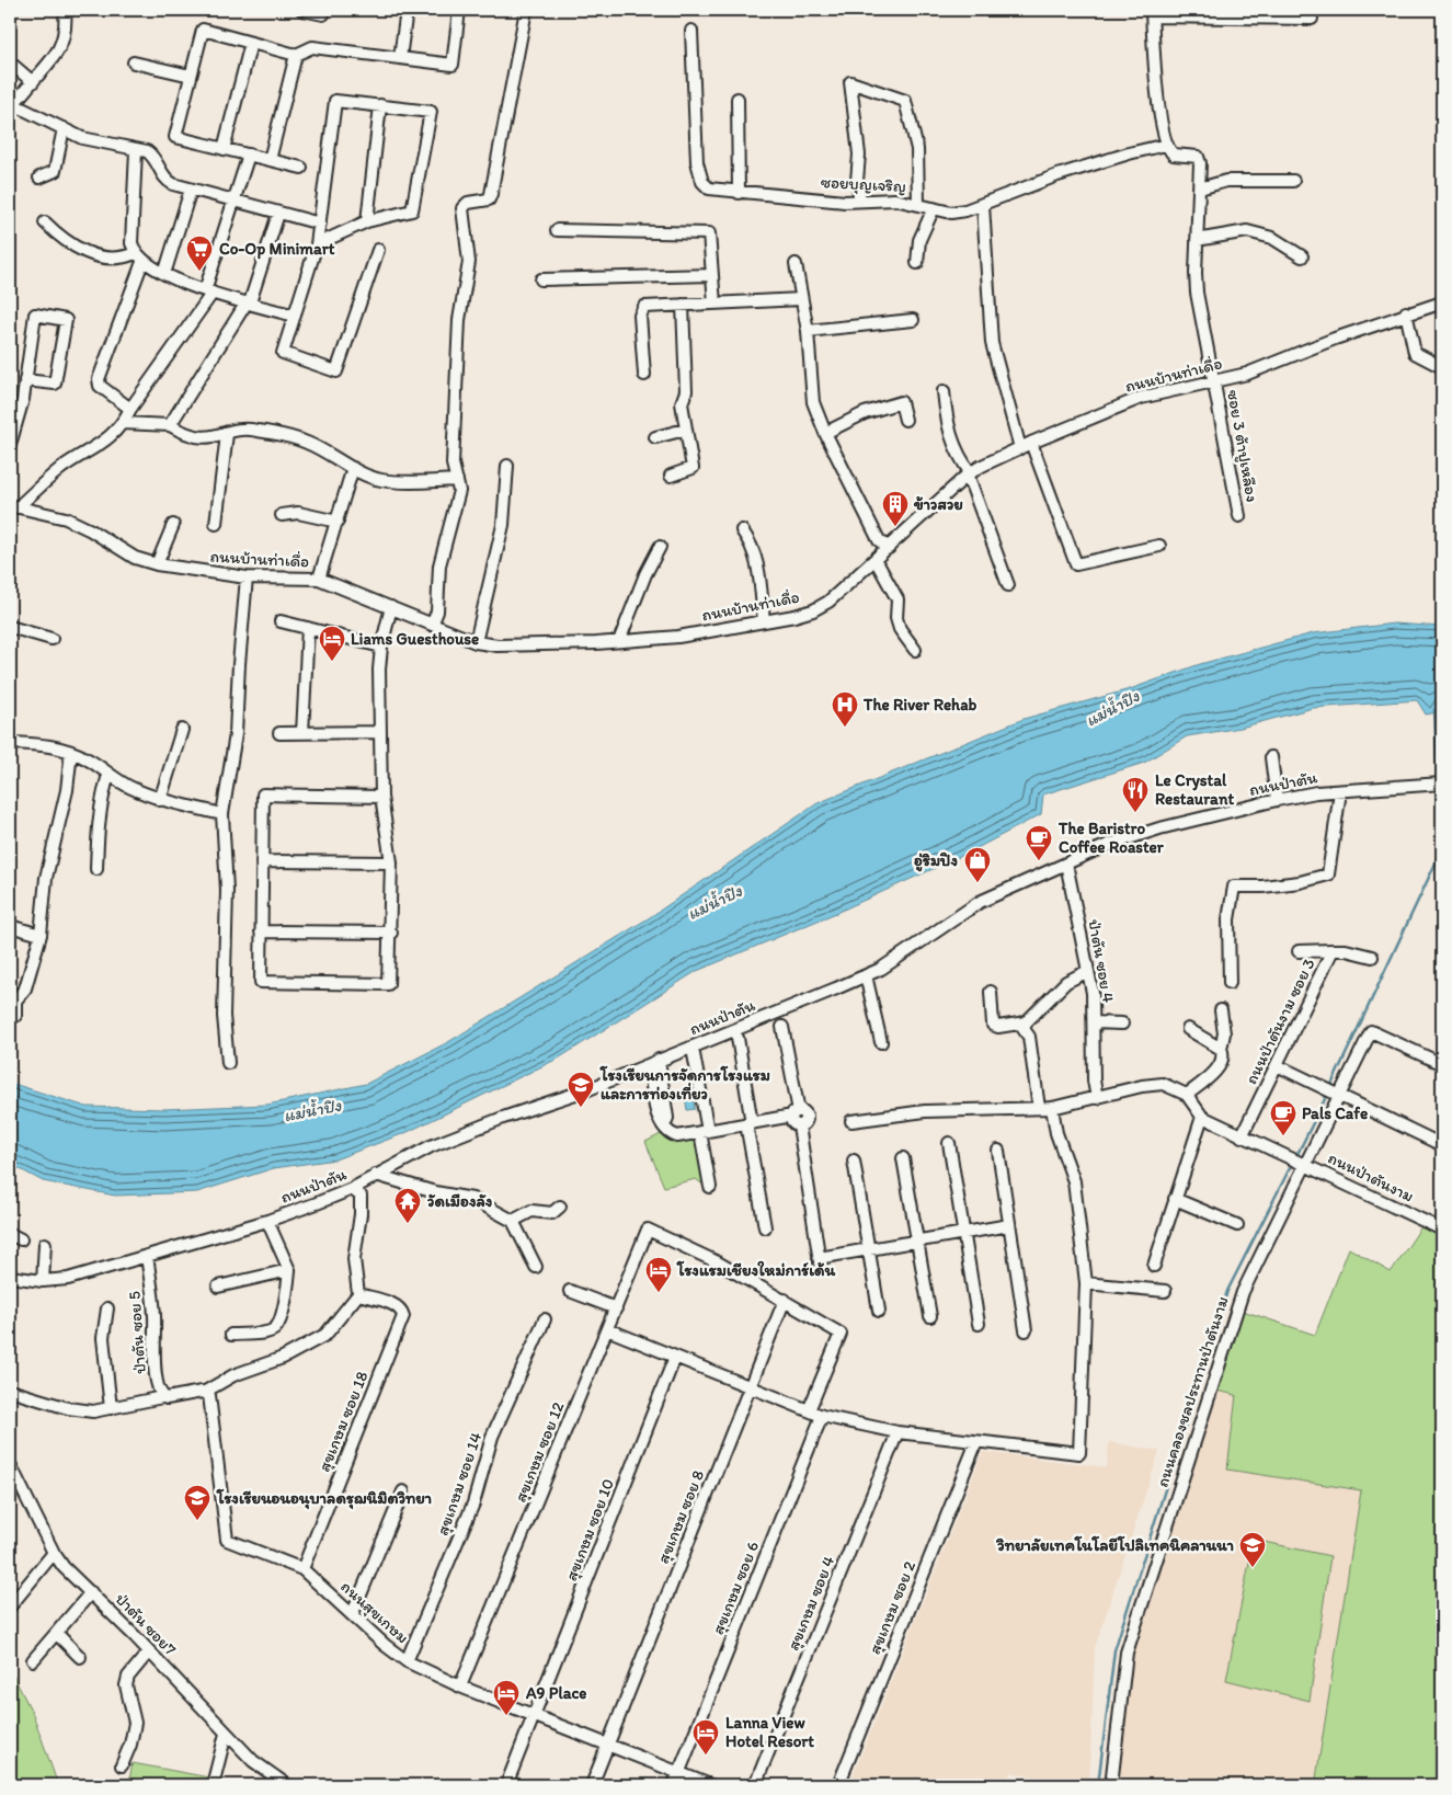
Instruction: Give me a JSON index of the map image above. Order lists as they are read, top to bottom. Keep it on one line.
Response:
{"streets":{"street":["ซอยบุญเจริญ","ถนนบ้านท่าเดื่อ","ซอย 3 ต้าปูเหลือง","ถนนป่าตัน","ป่าตัน ซอย 4","ถนนป่าตันงาม ซอย 3","ถนนป่าตันงาม","ป่าตัน ซอย 5","ถนนคลองชลประทานป่าตันงาม","สุขเกษม ซอย 18","สุขเกษม ซอย 12","สุขเกษม ซอย 14","สุขเกษม ซอย 8","สุขเกษม ซอย 10","สุขเกษม ซอย 6","สุขเกษม ซอย 4","สุขเกษม ซอย 2","ถนนสุขเกษม","ป่าตัน ซอย7"]},"crossings":[["ซอยบุญเจริญ","ซอย 3 ต้าปูเหลือง"],["ถนนบ้านท่าเดื่อ","ซอย 3 ต้าปูเหลือง"],["ถนนป่าตัน","ป่าตัน ซอย 4"],["ถนนป่าตัน","ป่าตัน ซอย 5"],["ถนนป่าตันงาม ซอย 3","ถนนป่าตันงาม"],["ถนนป่าตันงาม","ถนนคลองชลประทานป่าตันงาม"],["สุขเกษม ซอย 18","ถนนสุขเกษม"],["สุขเกษม ซอย 12","สุขเกษม ซอย 8"],["สุขเกษม ซอย 12","ถนนสุขเกษม"],["สุขเกษม ซอย 14","ถนนสุขเกษม"],["สุขเกษม ซอย 8","ถนนสุขเกษม"],["สุขเกษม ซอย 10","ถนนสุขเกษม"],["สุขเกษม ซอย 6","ถนนสุขเกษม"]],"water":["แม่น้ำปิง"],"places":{"supermarket":["Co-Op Minimart"],"building":["ข้าวสวย"],"hotel":["Liams Guesthouse","โรงแรมเชียงใหม่การ์เด้น","A9 Place","Lanna View Hotel Resort"],"hospital":["The River Rehab"],"restaurant":["Le Crystal Restaurant"],"cafe":["The Baristro Coffee Roaster","Pals Cafe"],"shop":["อู่ริมปิง"],"school or university":["โรงเรียนการจัดการโรงแรม และการท่องเที่ยว","โรงเรียนอนอนุบาลดรุฌนิมิตวิทยา","วิทยาลัยเทคโนโลยีโปลิเทคนิคลานนา"],"temple":["วัดเมืองลัง"]}}
